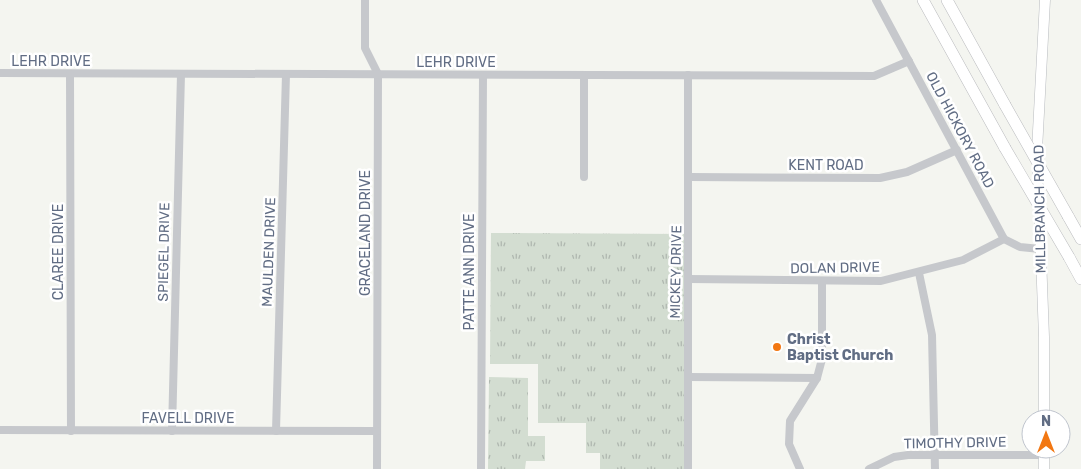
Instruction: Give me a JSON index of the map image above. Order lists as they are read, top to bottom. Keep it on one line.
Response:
{"streets":{"main road":["MILLBRANCH ROAD"],"street":["LEHR DRIVE","OLD HICKORY ROAD","KENT ROAD","GRACELAND DRIVE","CLAREE DRIVE","SPIEGEL DRIVE","MAULDEN DRIVE","DOLAN DRIVE","PATTE ANN DRIVE","MICKEY DRIVE","FAVELL DRIVE","TIMOTHY DRIVE"]},"crossings":[["LEHR DRIVE","OLD HICKORY ROAD"],["LEHR DRIVE","GRACELAND DRIVE"],["LEHR DRIVE","CLAREE DRIVE"],["LEHR DRIVE","SPIEGEL DRIVE"],["LEHR DRIVE","MAULDEN DRIVE"],["LEHR DRIVE","PATTE ANN DRIVE"],["LEHR DRIVE","MICKEY DRIVE"],["OLD HICKORY ROAD","KENT ROAD"],["OLD HICKORY ROAD","DOLAN DRIVE"],["KENT ROAD","MICKEY DRIVE"],["GRACELAND DRIVE","FAVELL DRIVE"],["CLAREE DRIVE","FAVELL DRIVE"],["SPIEGEL DRIVE","FAVELL DRIVE"],["MAULDEN DRIVE","FAVELL DRIVE"],["DOLAN DRIVE","MICKEY DRIVE"]],"places":["Christ Baptist Church"],"north":"top"}
